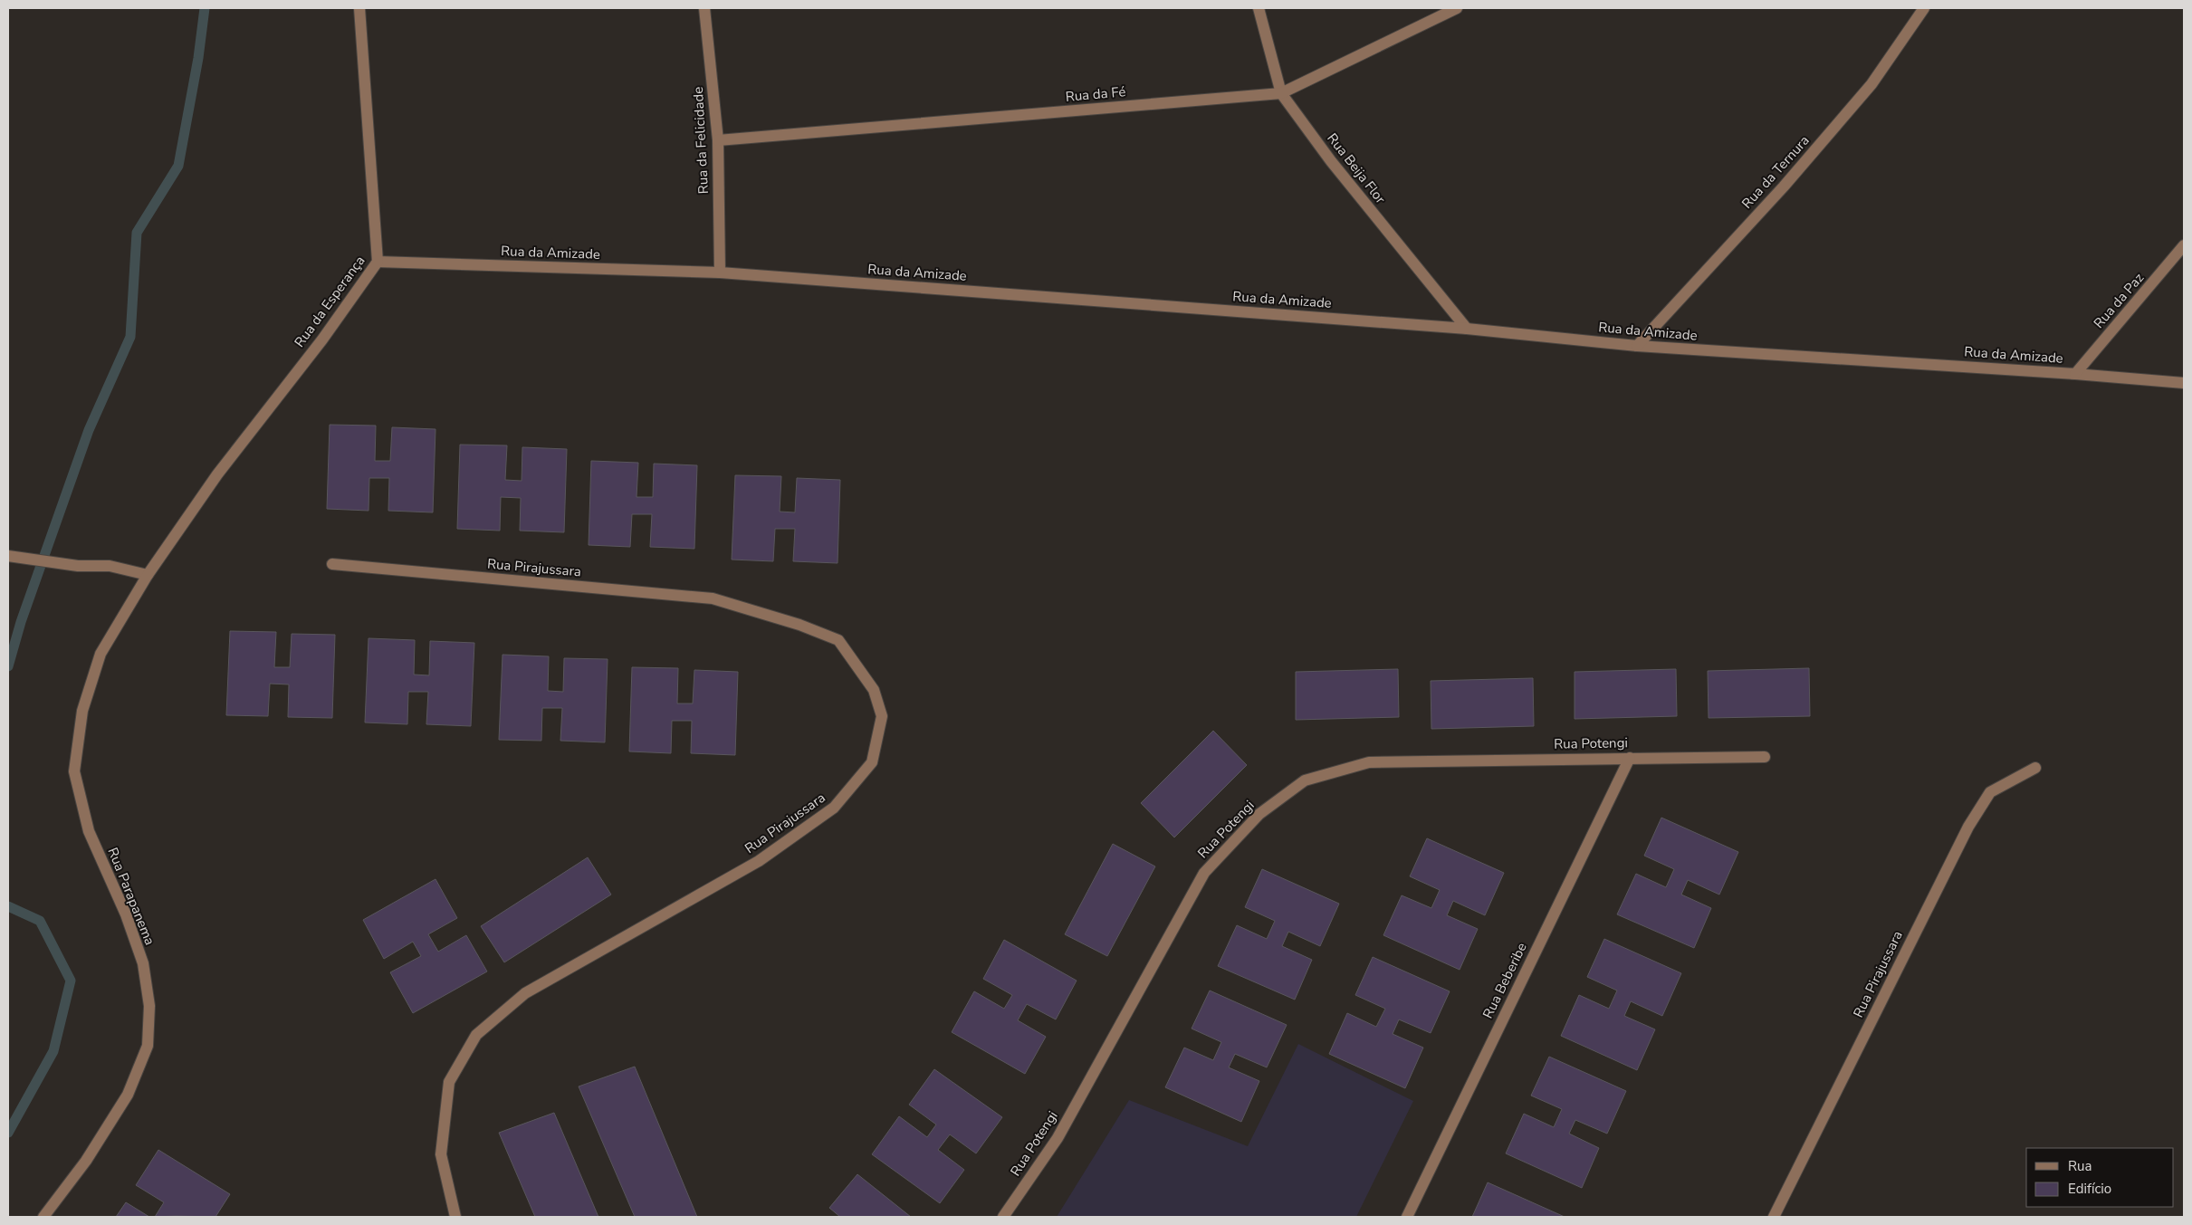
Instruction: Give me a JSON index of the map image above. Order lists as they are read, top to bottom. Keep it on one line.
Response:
{"streets":{"street":["Rua da Fé","Rua da Felicidade","Rua Beija Flor","Rua da Ternura","Rua da Amizade","Rua da Paz","Rua da Esperança","Rua Pirajussara","Rua Potengi","Rua Parapanema","Rua Beberibe"]},"crossings":[["Rua da Fé","Rua da Felicidade"],["Rua da Fé","Rua Beija Flor"],["Rua da Felicidade","Rua da Amizade"],["Rua Beija Flor","Rua da Amizade"],["Rua da Ternura","Rua da Amizade"],["Rua da Amizade","Rua da Paz"],["Rua da Amizade","Rua da Esperança"],["Rua da Esperança","Rua Parapanema"],["Rua Potengi","Rua Beberibe"]],"legend":["Rua","Edifício"]}
